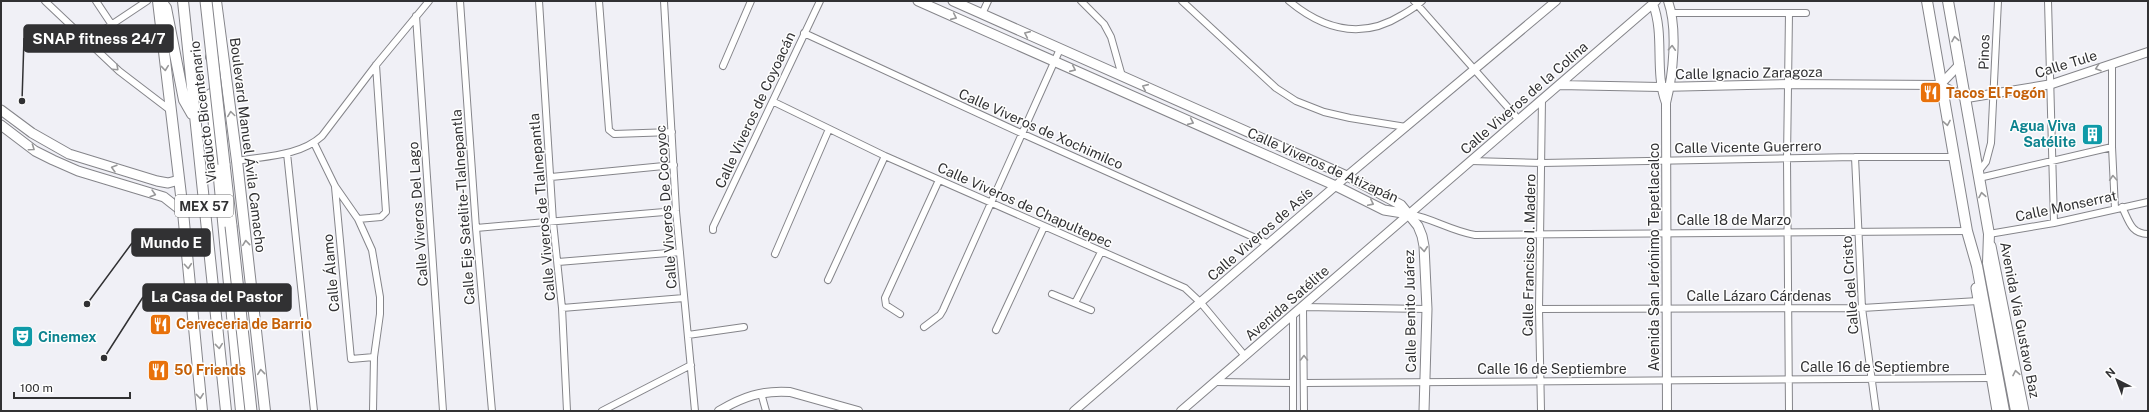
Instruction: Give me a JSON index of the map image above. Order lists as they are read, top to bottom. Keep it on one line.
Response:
{"streets":{"highway":["Viaducto Bicentenario"],"main road":["Boulevard Manuel Ávila Camacho","Calle Viveros de Atizapán","MEX 57","Calle Benito Juárez","Avenida Via Gustavo Baz"],"street":["Pinos","Calle Tule","Calle Ignacio Zaragoza","Calle Viveros de la Colina","Calle Viveros de Coyoacán","Calle Viveros de Xochimilco","Calle Vicente Guerrero","Calle Viveros de Chapultepec","Calle Monserrat","Calle Eje Satelite-Tlalnepantla","Calle Viveros de Tlalnepantla","Calle Viveros De Cocoyoc","Calle Viveros Del Lago","Calle 18 de Marzo","Calle Viveros de Asís","Calle Francisco I. Madero","Avenida San Jerónimo Tepetlacalco","Calle Álamo","Calle del Cristo","Calle Lázaro Cárdenas","Avenida Satélite","Calle 16 de Septiembre"]},"crossings":[["Pinos","Calle Tule"],["Pinos","Avenida Via Gustavo Baz"],["Calle Tule","Calle Ignacio Zaragoza"],["Calle Tule","Avenida Via Gustavo Baz"],["Calle Ignacio Zaragoza","Calle Viveros de la Colina"],["Calle Ignacio Zaragoza","Avenida San Jerónimo Tepetlacalco"],["Calle Ignacio Zaragoza","Avenida Via Gustavo Baz"],["Calle Viveros de la Colina","Calle Vicente Guerrero"],["Calle Viveros de la Colina","Calle Viveros de Atizapán"],["Calle Viveros de la Colina","Calle 18 de Marzo"],["Calle Viveros de la Colina","Calle Francisco I. Madero"],["Calle Viveros de la Colina","Avenida San Jerónimo Tepetlacalco"],["Calle Viveros de la Colina","Avenida Satélite"],["Calle Viveros de la Colina","Calle Benito Juárez"],["Calle Viveros de Coyoacán","Calle Viveros de Xochimilco"],["Calle Viveros de Coyoacán","Calle Viveros de Chapultepec"],["Calle Viveros de Xochimilco","Calle Viveros de Asís"],["Calle Vicente Guerrero","Calle Francisco I. Madero"],["Calle Vicente Guerrero","Avenida San Jerónimo Tepetlacalco"],["Calle Vicente Guerrero","Calle del Cristo"],["Calle Viveros de Atizapán","Calle 18 de Marzo"],["Calle Viveros de Atizapán","Calle Viveros de Asís"],["Calle Viveros de Atizapán","Avenida Satélite"],["Calle Viveros de Atizapán","Calle Benito Juárez"],["Calle Viveros de Chapultepec","Calle Viveros de Asís"],["Calle Viveros de Chapultepec","Avenida Satélite"],["Calle Monserrat","Avenida Via Gustavo Baz"],["Calle 18 de Marzo","Calle Francisco I. Madero"],["Calle 18 de Marzo","Avenida San Jerónimo Tepetlacalco"],["Calle 18 de Marzo","Calle del Cristo"],["Calle 18 de Marzo","Avenida Satélite"],["Calle 18 de Marzo","Calle Benito Juárez"],["Calle Francisco I. Madero","Calle Lázaro Cárdenas"],["Calle Francisco I. Madero","Calle 16 de Septiembre"],["Avenida San Jerónimo Tepetlacalco","Calle Lázaro Cárdenas"],["Avenida San Jerónimo Tepetlacalco","Calle 16 de Septiembre"],["Calle del Cristo","Calle Lázaro Cárdenas"],["Calle del Cristo","Calle 16 de Septiembre"],["Avenida Satélite","Calle Benito Juárez"],["Calle Benito Juárez","Calle 16 de Septiembre"]],"one_way":["Calle Benito Juárez"],"places":{"restaurant":["Tacos El Fogón","Cerveceria de Barrio","50 Friends"],"other":["SNAP fitness 24/7","Mundo E","La Casa del Pastor"],"building":["Agua Viva Satélite"],"theatre":["Cinemex"]},"scale_bar":"100 m","north":"top left"}
